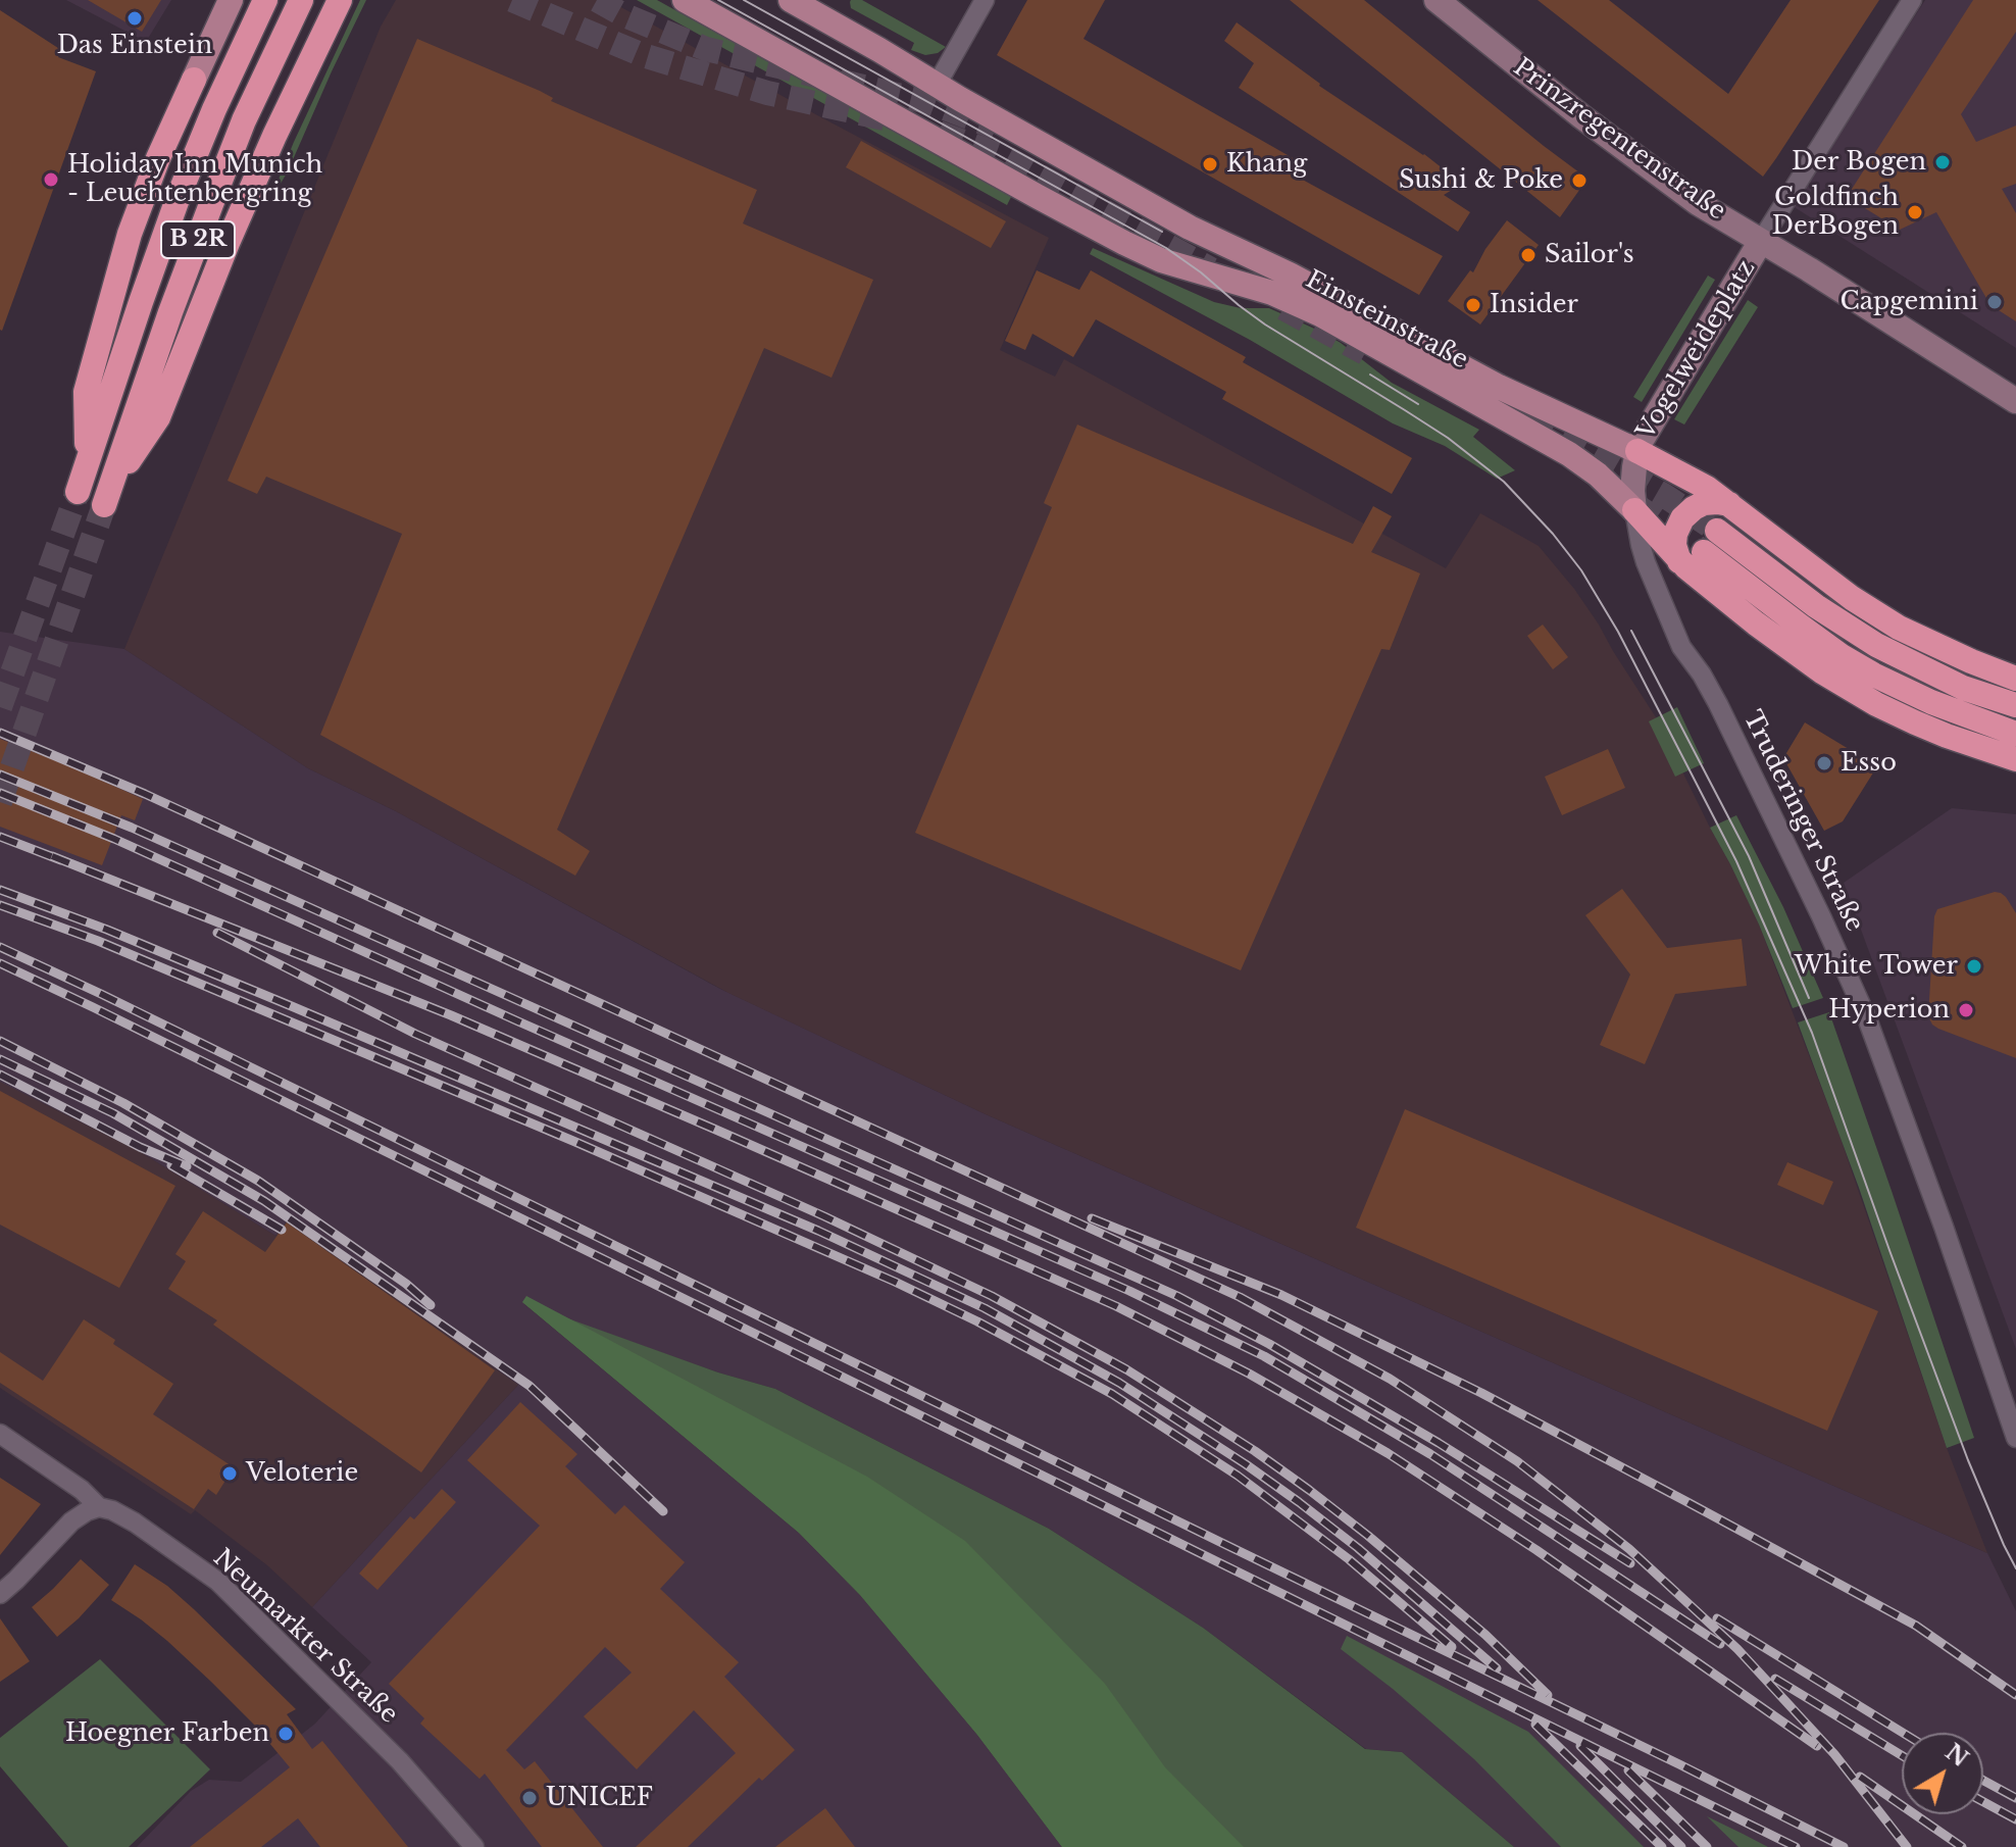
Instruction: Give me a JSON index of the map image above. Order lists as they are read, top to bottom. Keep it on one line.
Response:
{"streets":{"highway":["B 2R","Einsteinstraße"],"main road":["Prinzregentenstraße","Vogelweideplatz"],"street":["Truderinger Straße","Neumarkter Straße"]},"crossings":[["Prinzregentenstraße","Vogelweideplatz"],["Einsteinstraße","Vogelweideplatz"],["Einsteinstraße","Truderinger Straße"],["Vogelweideplatz","Truderinger Straße"]],"places":["Das Einstein","Der Bogen","Khang","Holiday Inn Munich - Leuchtenbergring","Sushi & Poke","Goldfinch DerBogen","Sailor's","Capgemini","Insider","Esso","White Tower","Hyperion","Veloterie","Hoegner Farben","UNICEF"],"north":"top right"}
